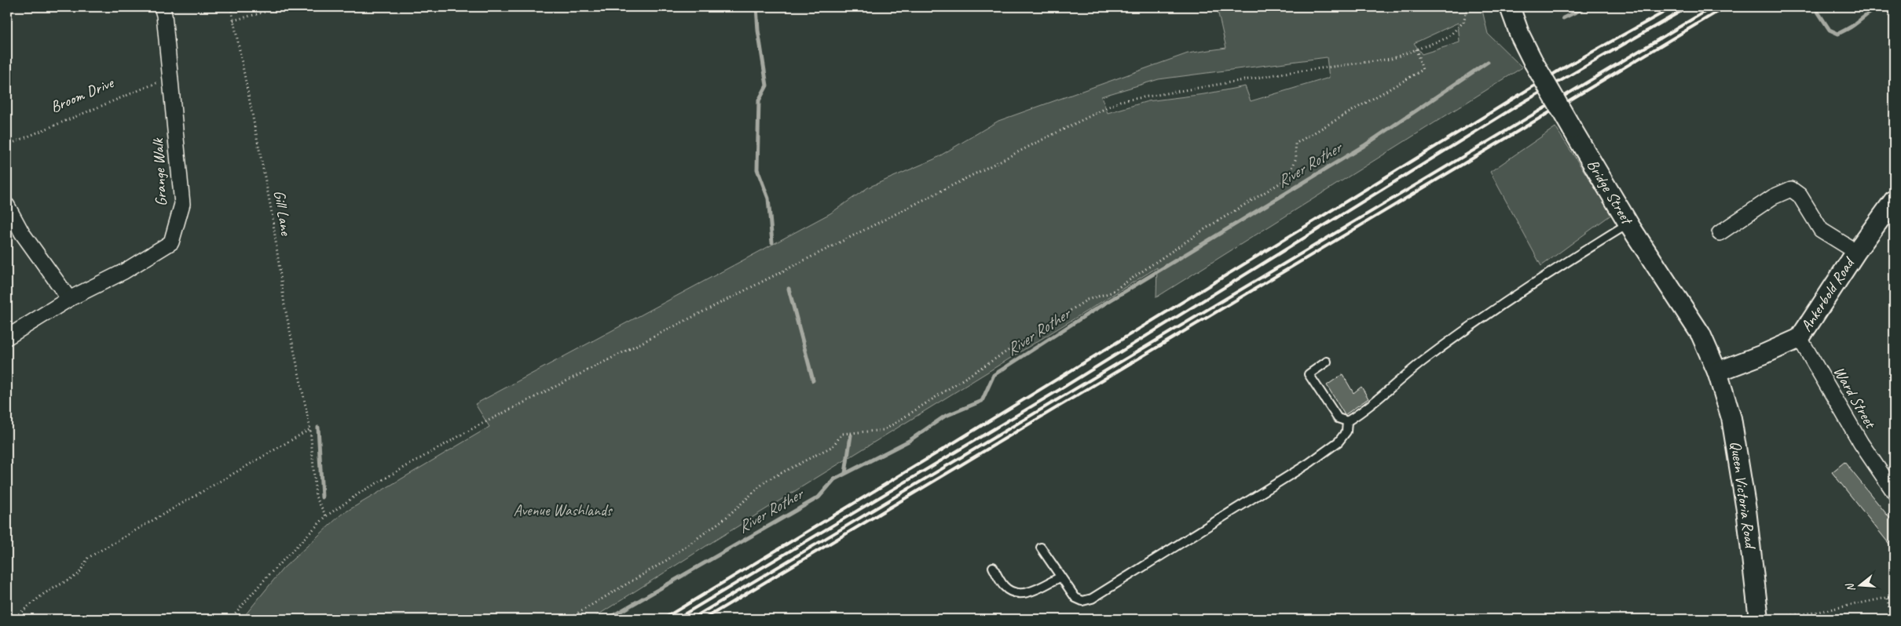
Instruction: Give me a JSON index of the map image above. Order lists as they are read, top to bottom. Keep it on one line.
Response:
{"streets":{"street":["Grange Walk","Bridge Street","Ankerbold Road","Ward Street","Queen Victoria Road"],"path":["Broom Drive","Gill Lane"]},"crossings":[["Broom Drive","Grange Walk"],["Bridge Street","Ankerbold Road"],["Bridge Street","Queen Victoria Road"],["Ankerbold Road","Ward Street"],["Ankerbold Road","Queen Victoria Road"]],"water":["River Rother"],"parks":["Avenue Washlands"],"north":"left"}
